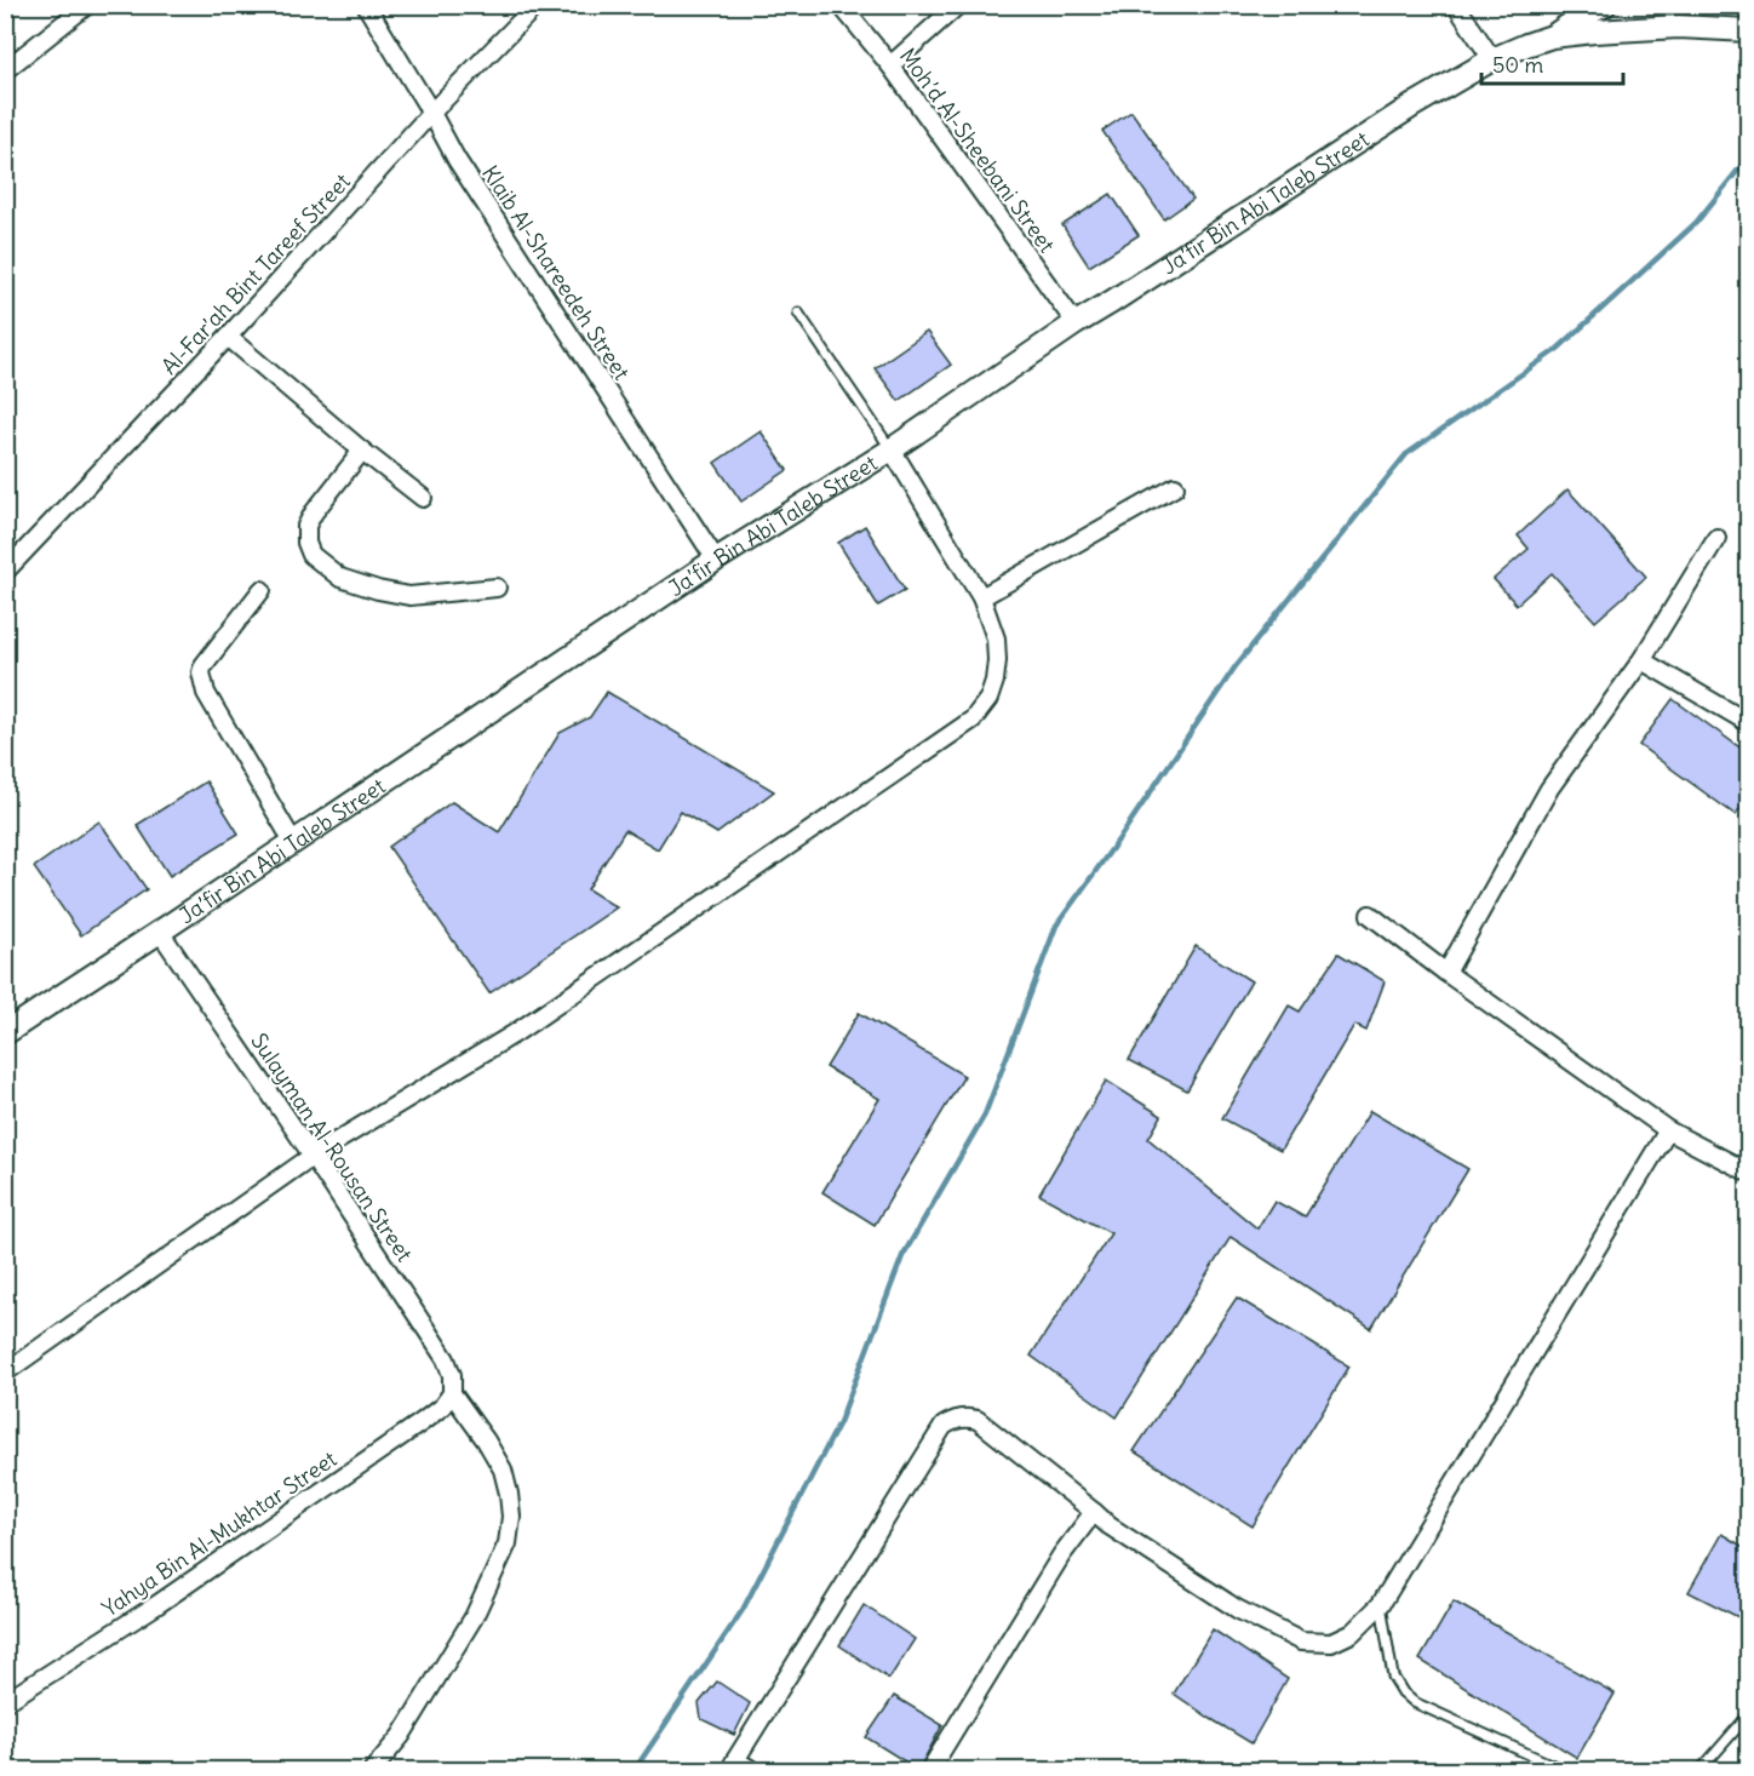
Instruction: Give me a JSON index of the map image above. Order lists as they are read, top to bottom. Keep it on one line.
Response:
{"streets":{"street":["Moh’d Al-Sheebani Street","Ja’fir Bin Abi Taleb Street","Klaib Al-Shareedeh Street","Al-Far’ah Bint Tareef Street","Sulayman Al-Rousan Street","Yahya Bin Al-Mukhtar Street"]},"crossings":[["Moh’d Al-Sheebani Street","Ja’fir Bin Abi Taleb Street"],["Ja’fir Bin Abi Taleb Street","Klaib Al-Shareedeh Street"],["Ja’fir Bin Abi Taleb Street","Sulayman Al-Rousan Street"],["Klaib Al-Shareedeh Street","Al-Far’ah Bint Tareef Street"],["Sulayman Al-Rousan Street","Yahya Bin Al-Mukhtar Street"]],"scale_bar":"50 m"}
